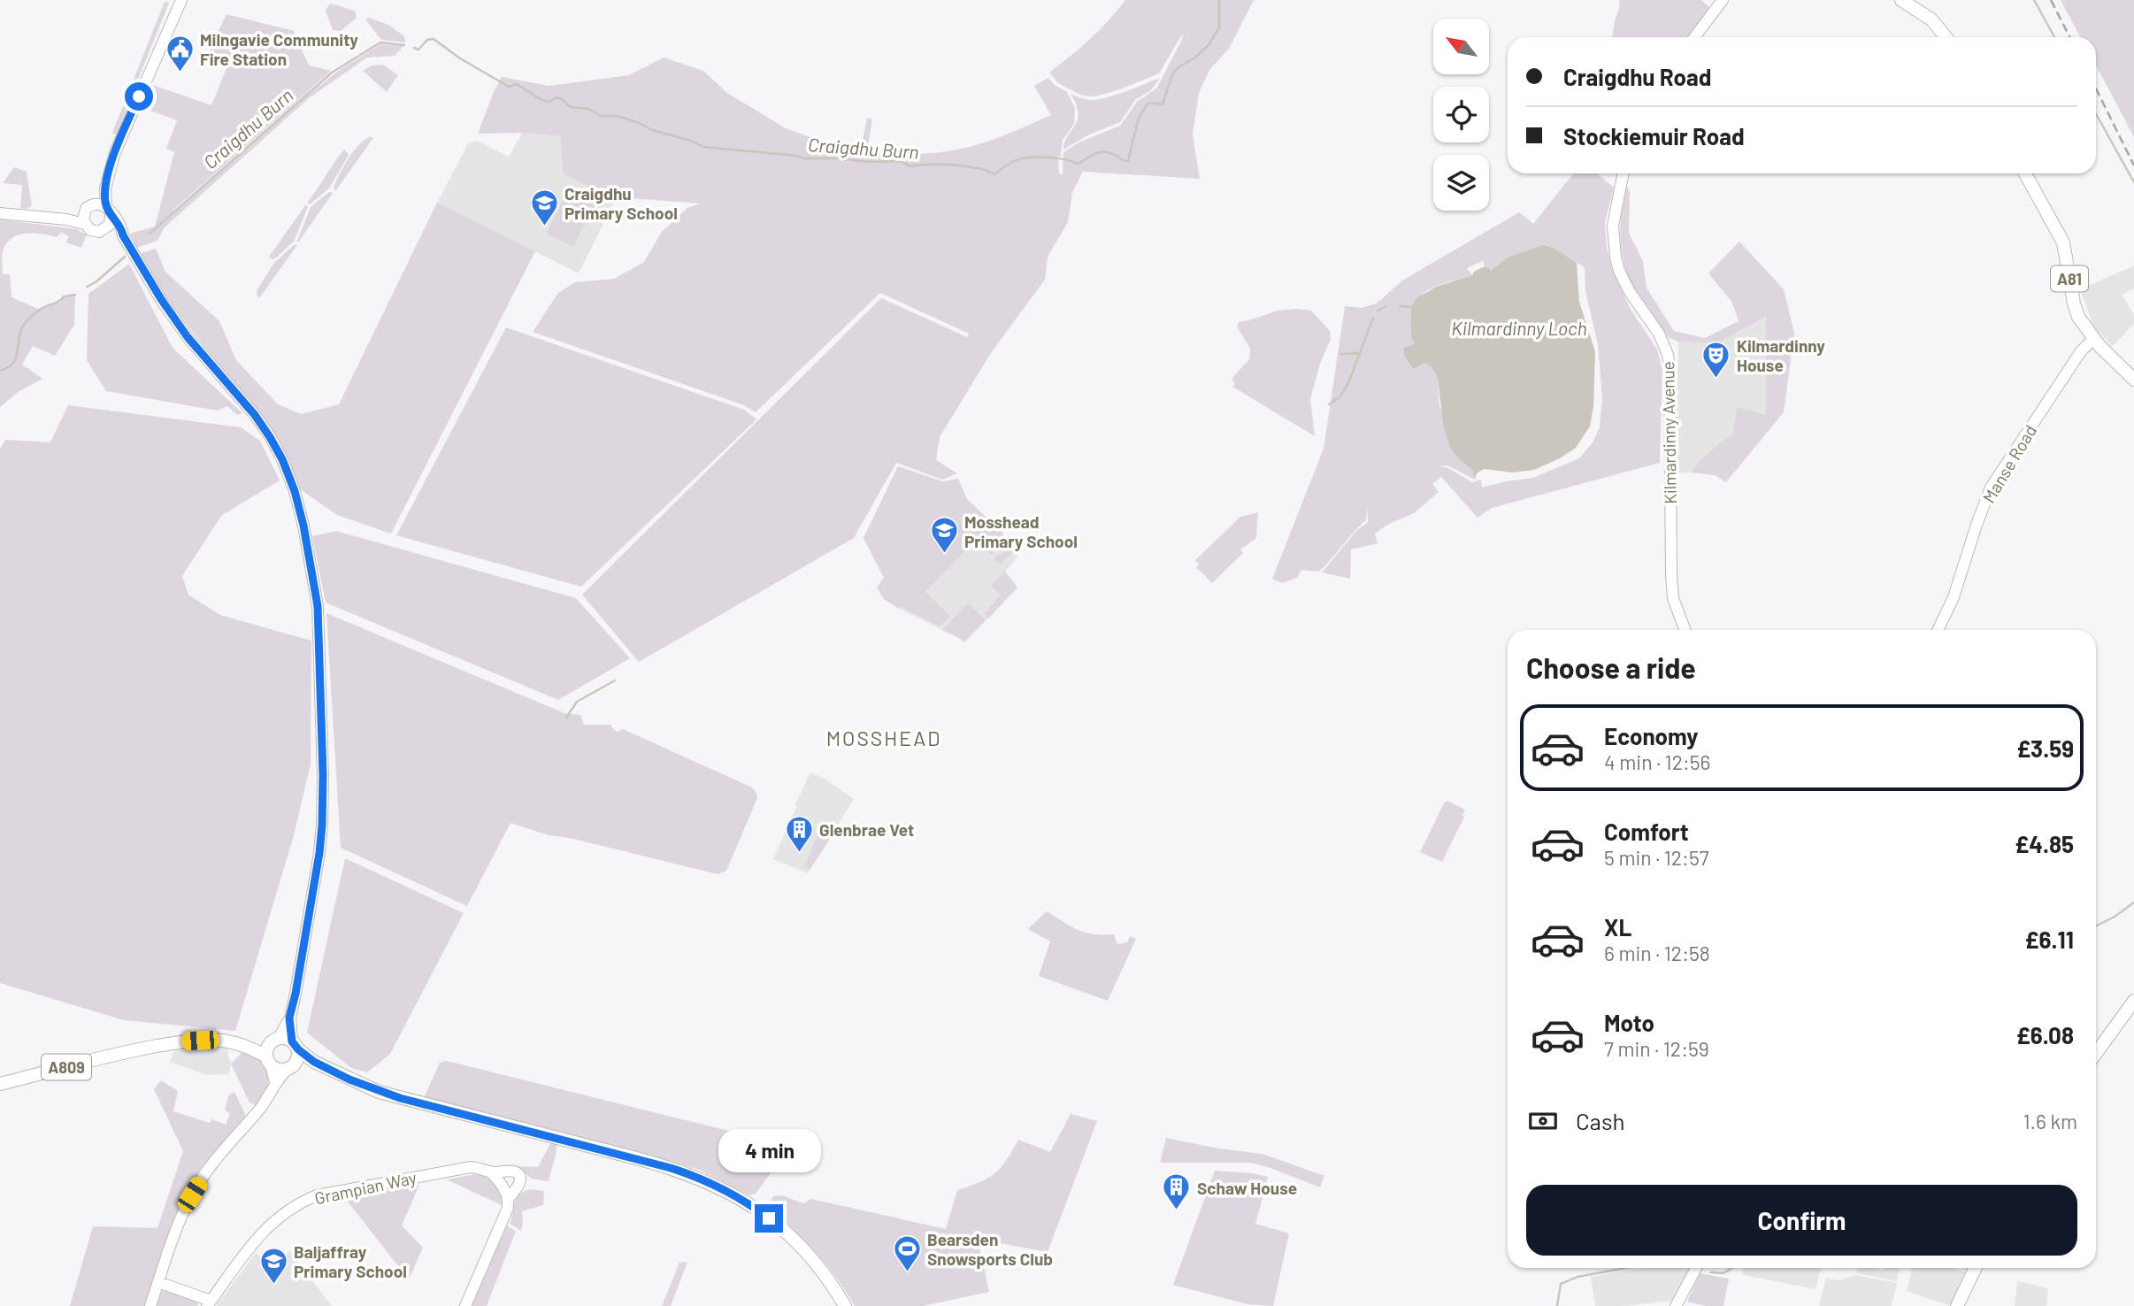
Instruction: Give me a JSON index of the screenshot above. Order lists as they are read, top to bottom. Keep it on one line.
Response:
{"streets":{"main road":["A81","Kilmardinny Avenue","Manse Road","A809","Grampian Way"]},"crossings":[["A81","Manse Road"]],"districts":["MOSSHEAD"],"water":["Craigdhu Burn","Kilmardinny Loch"],"places":{"public building":["Milngavie Community Fire Station"],"school or university":["Craigdhu Primary School","Mosshead Primary School","Baljaffray Primary School"],"theatre":["Kilmardinny House"],"building":["Glenbrae Vet","Schaw House"],"sports":["Bearsden Snowsports Club"]},"north":"top left","page":{"banner":["Craigdhu Road","Stockiemuir Road"],"heading":"Choose a ride","list":[{"name":"Economy","note":"4 min · 12:56","value":"£3.59"},{"name":"Comfort","note":"5 min · 12:57","value":"£4.85"},{"name":"XL","note":"6 min · 12:58","value":"£6.11"},{"name":"Moto","note":"7 min · 12:59","value":"£6.08"}],"pay":["Cash","1.6 km"],"bubble":"4 min","buttons":"Confirm"}}
